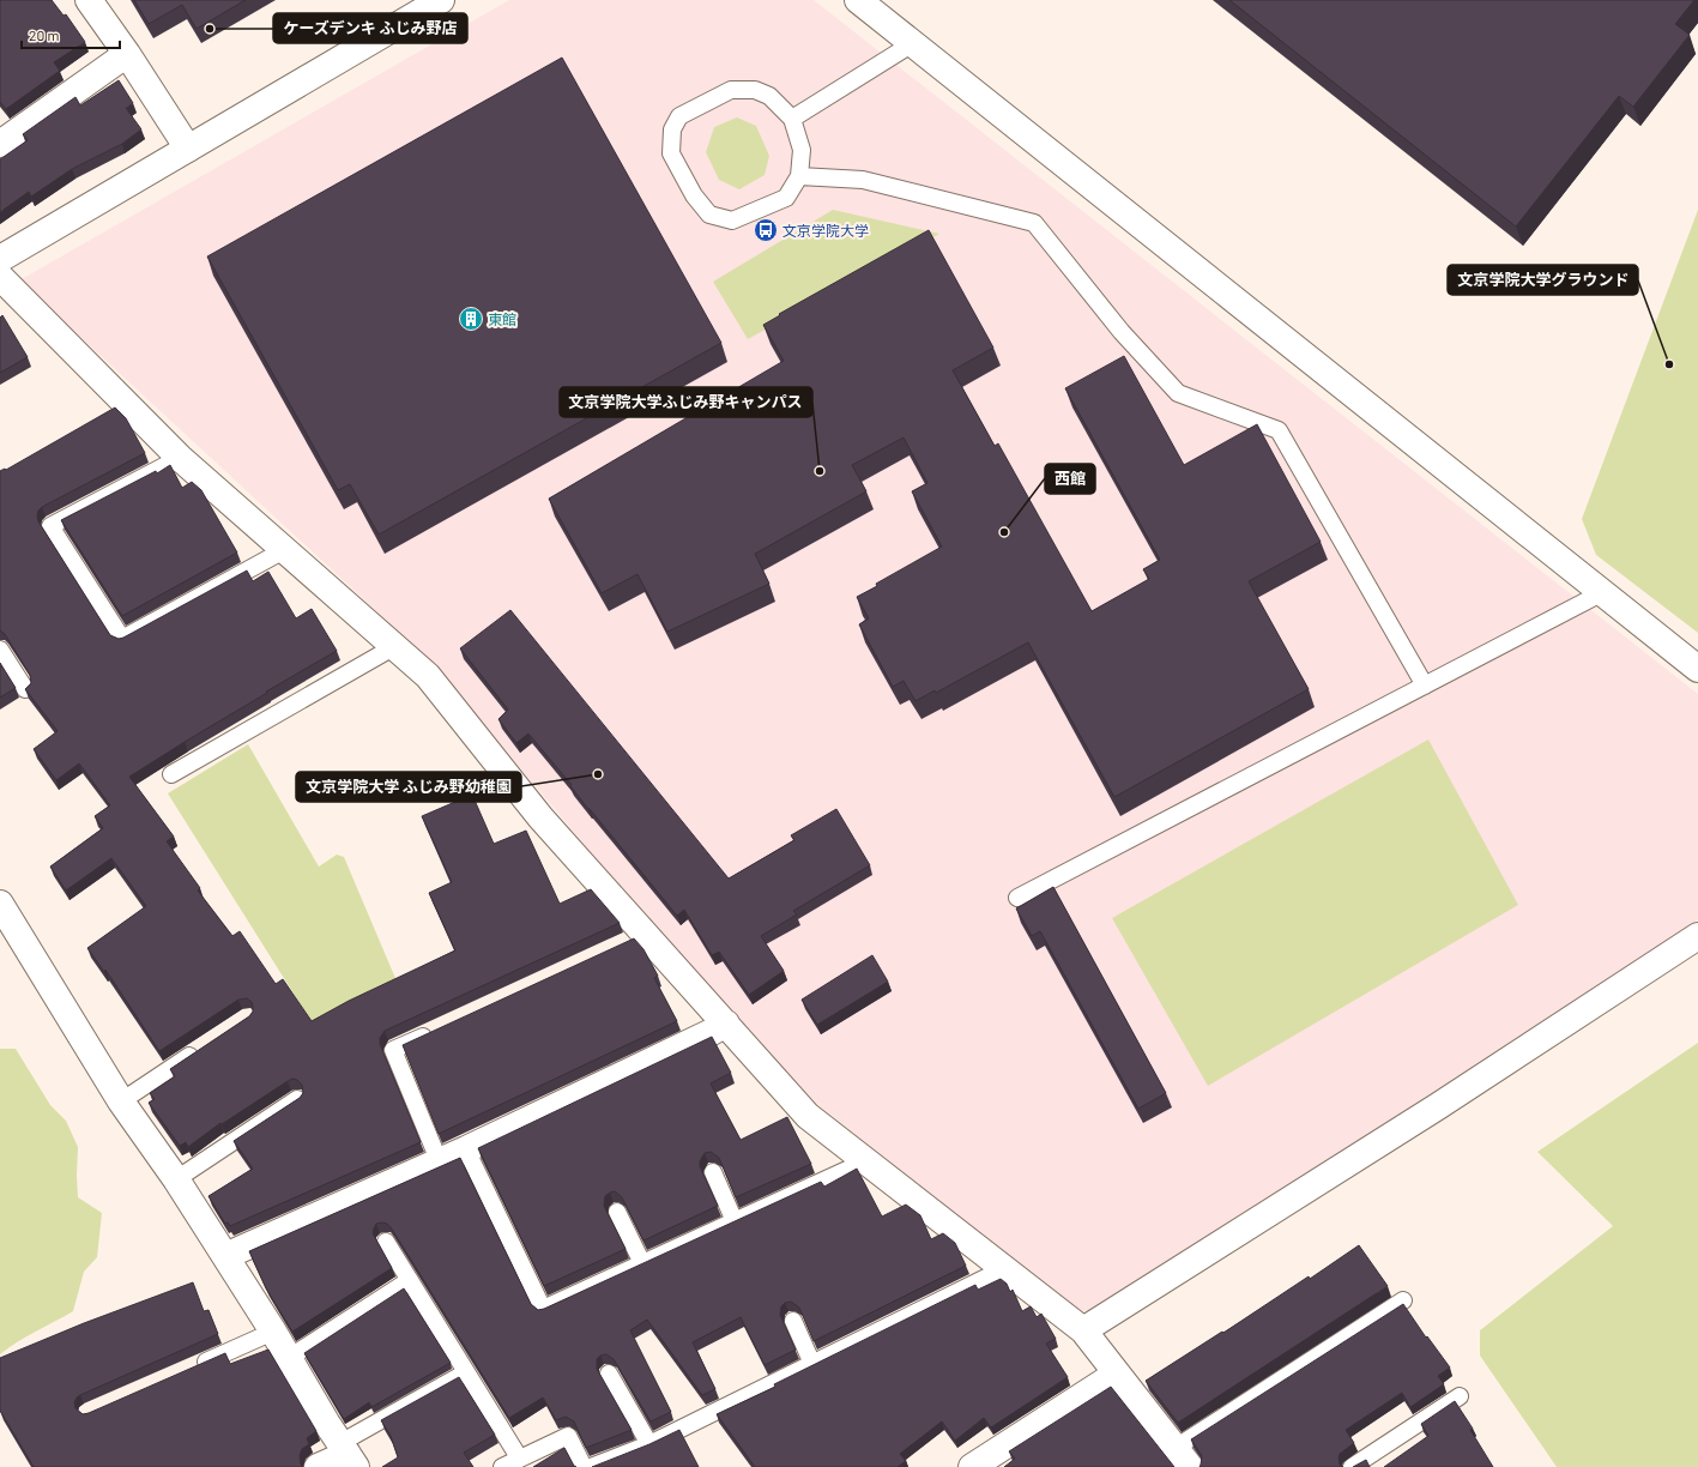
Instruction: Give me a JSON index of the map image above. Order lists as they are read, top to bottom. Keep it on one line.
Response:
{"places":{"other":["ケーズデンキ ふじみ野店","文京学院大学グラウンド","文京学院大学ふじみ野キャンパス","西館","文京学院大学 ふじみ野幼稚園"],"bus stop":["文京学院大学"],"building":["東館"]},"scale_bar":"20 m"}
